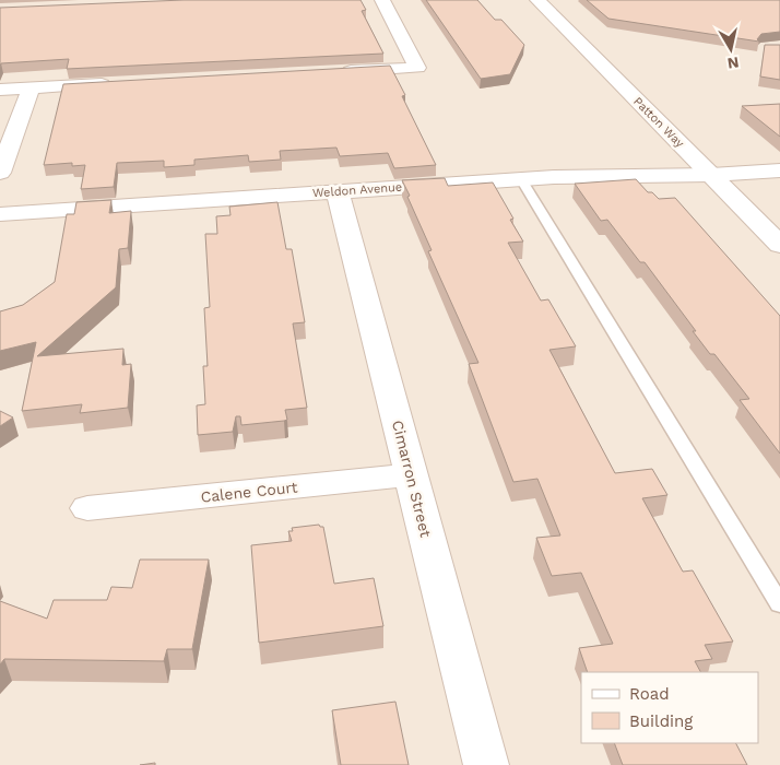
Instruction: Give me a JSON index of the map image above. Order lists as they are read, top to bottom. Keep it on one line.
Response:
{"streets":{"street":["Patton Way","Weldon Avenue","Cimarron Street","Calene Court"]},"crossings":[["Patton Way","Weldon Avenue"],["Weldon Avenue","Cimarron Street"],["Cimarron Street","Calene Court"]],"legend":["Road","Building"],"north":"bottom"}
